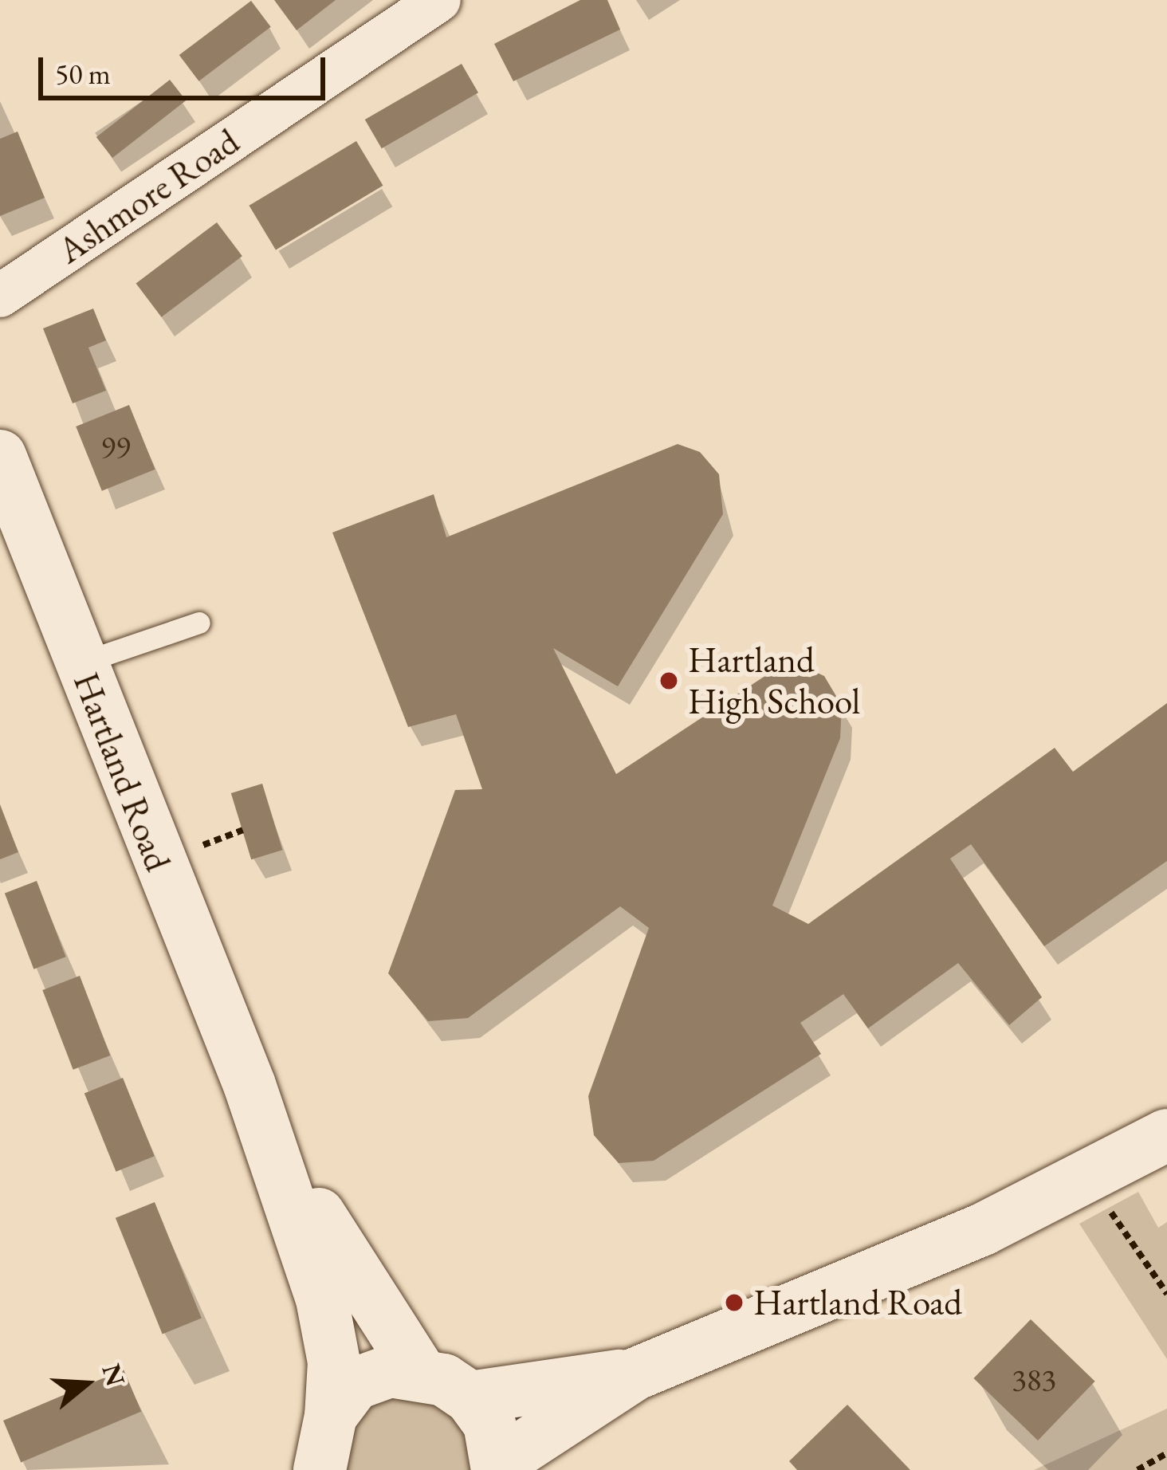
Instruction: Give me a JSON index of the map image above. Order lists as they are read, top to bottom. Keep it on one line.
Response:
{"streets":{"street":["Ashmore Road","Hartland Road"]},"places":["Hartland High School","Hartland Road"],"house_numbers":["99","383"],"scale_bar":"50 m","north":"right"}
